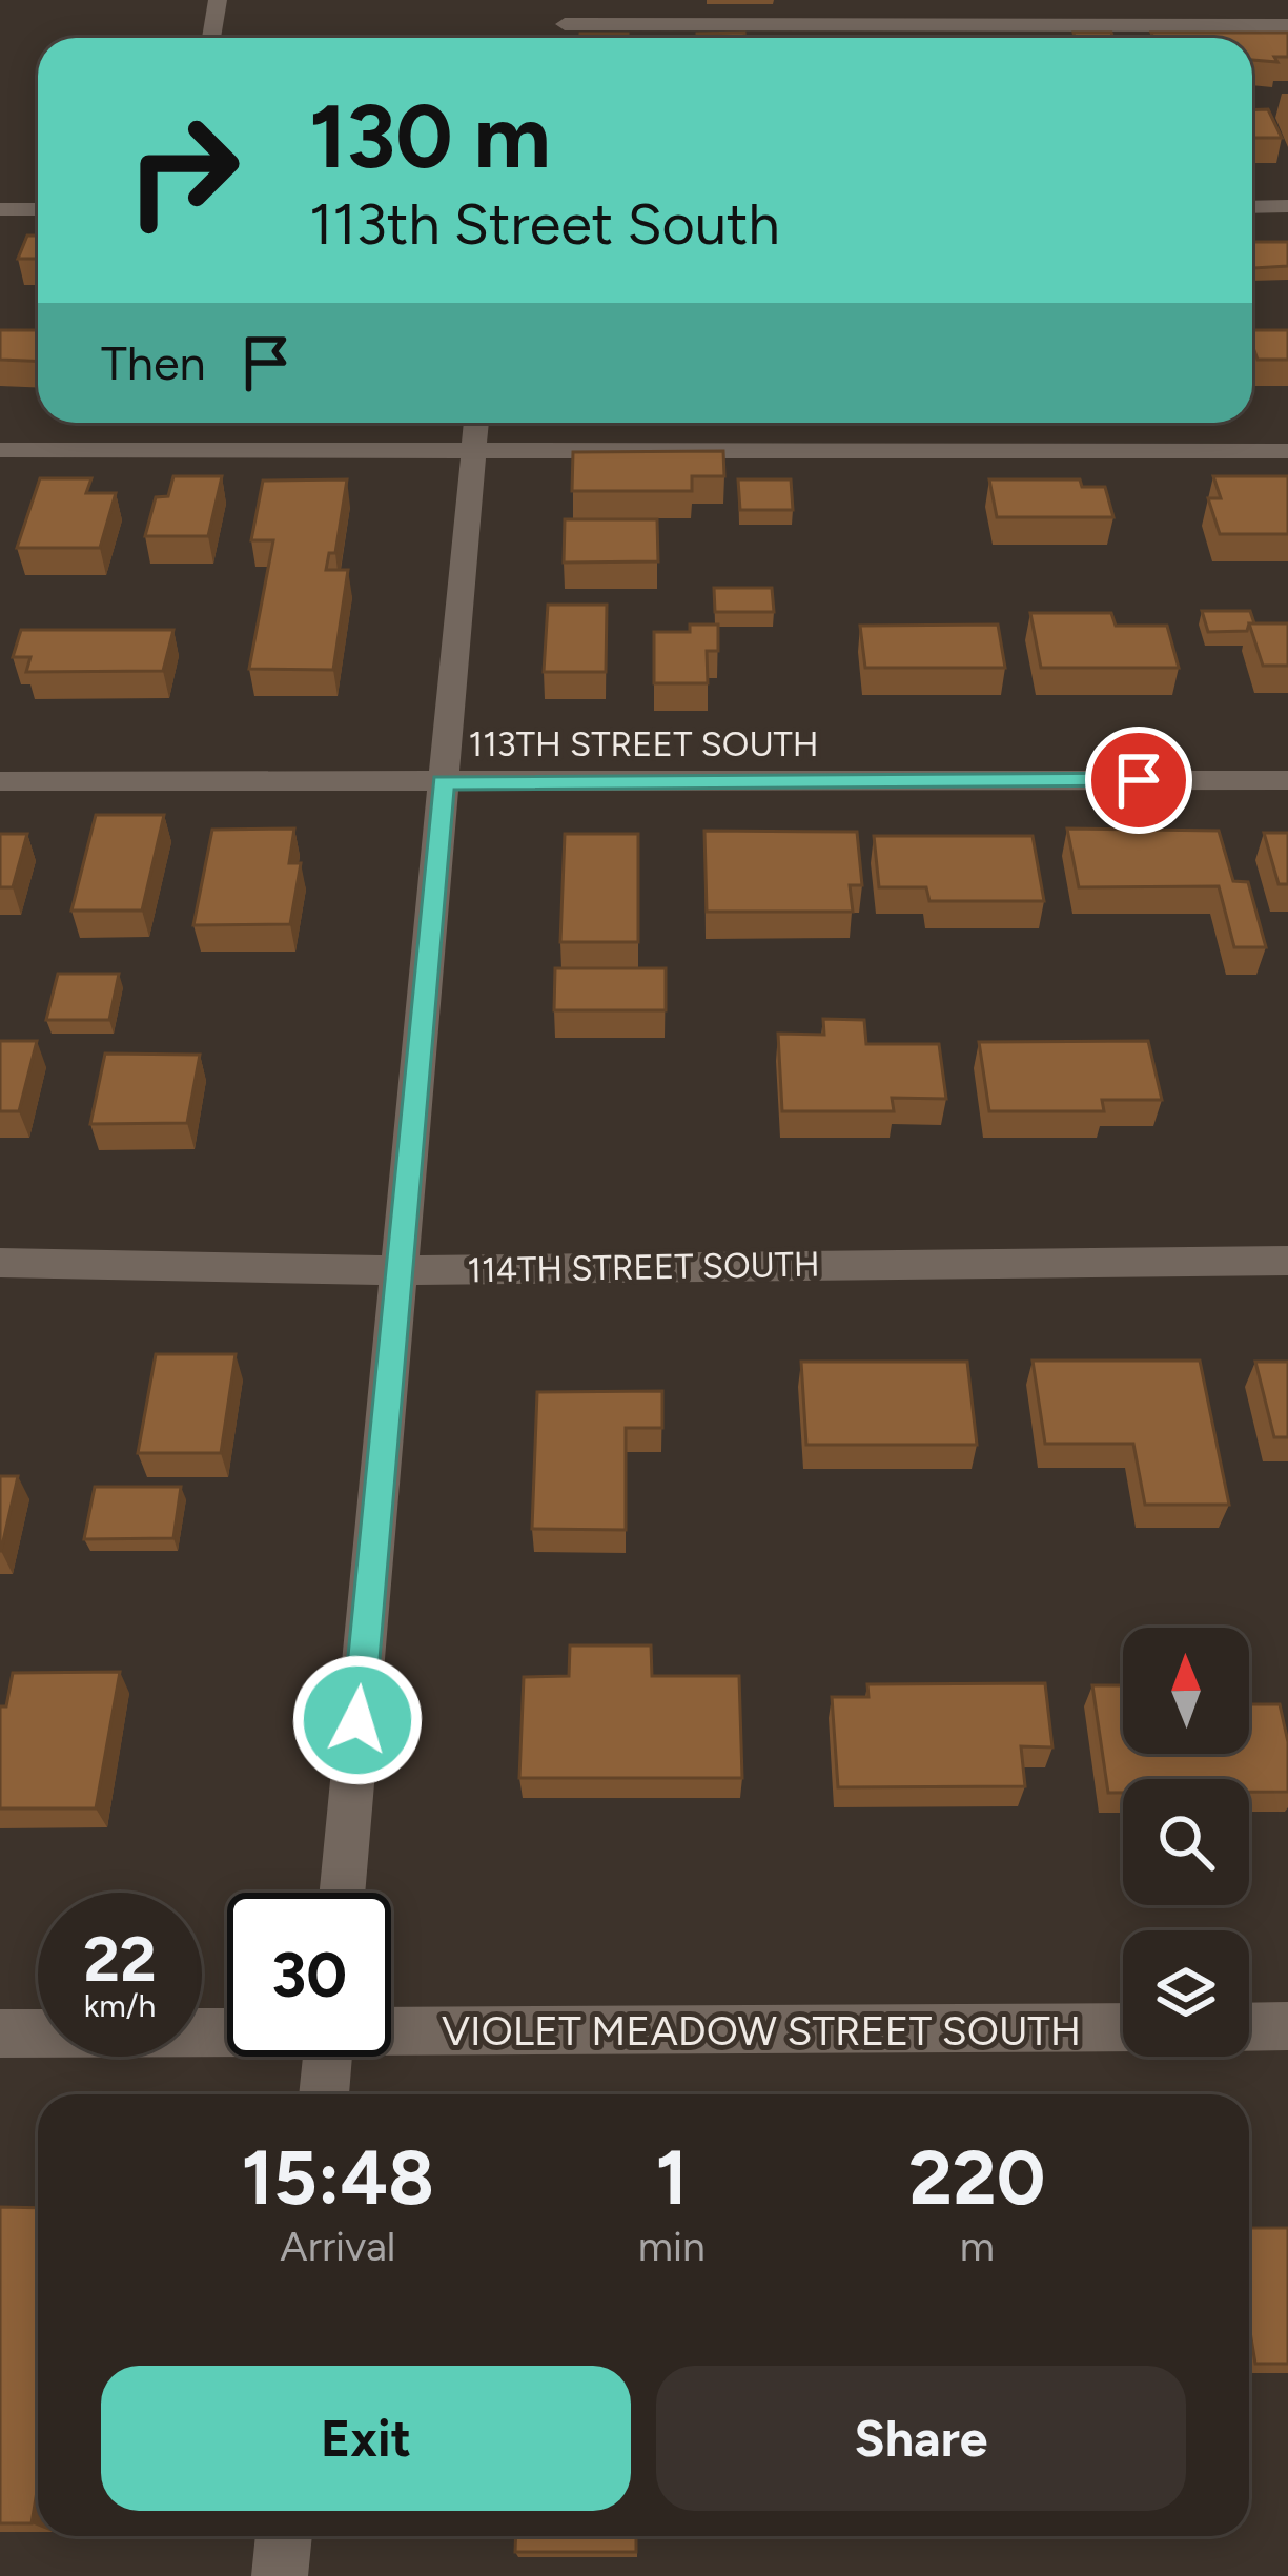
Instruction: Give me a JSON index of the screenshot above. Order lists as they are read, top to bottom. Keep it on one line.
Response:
{"streets":{"street":["113TH STREET SOUTH","114TH STREET SOUTH","VIOLET MEADOW STREET SOUTH"]},"north":"top","page":{"turn":["130 m","113th Street South"],"then":"Then","speed":"22 km/h","limit":"30","eta":["15:48","Arrival","1","min","220","m"],"buttons":["Exit","Share"]}}
